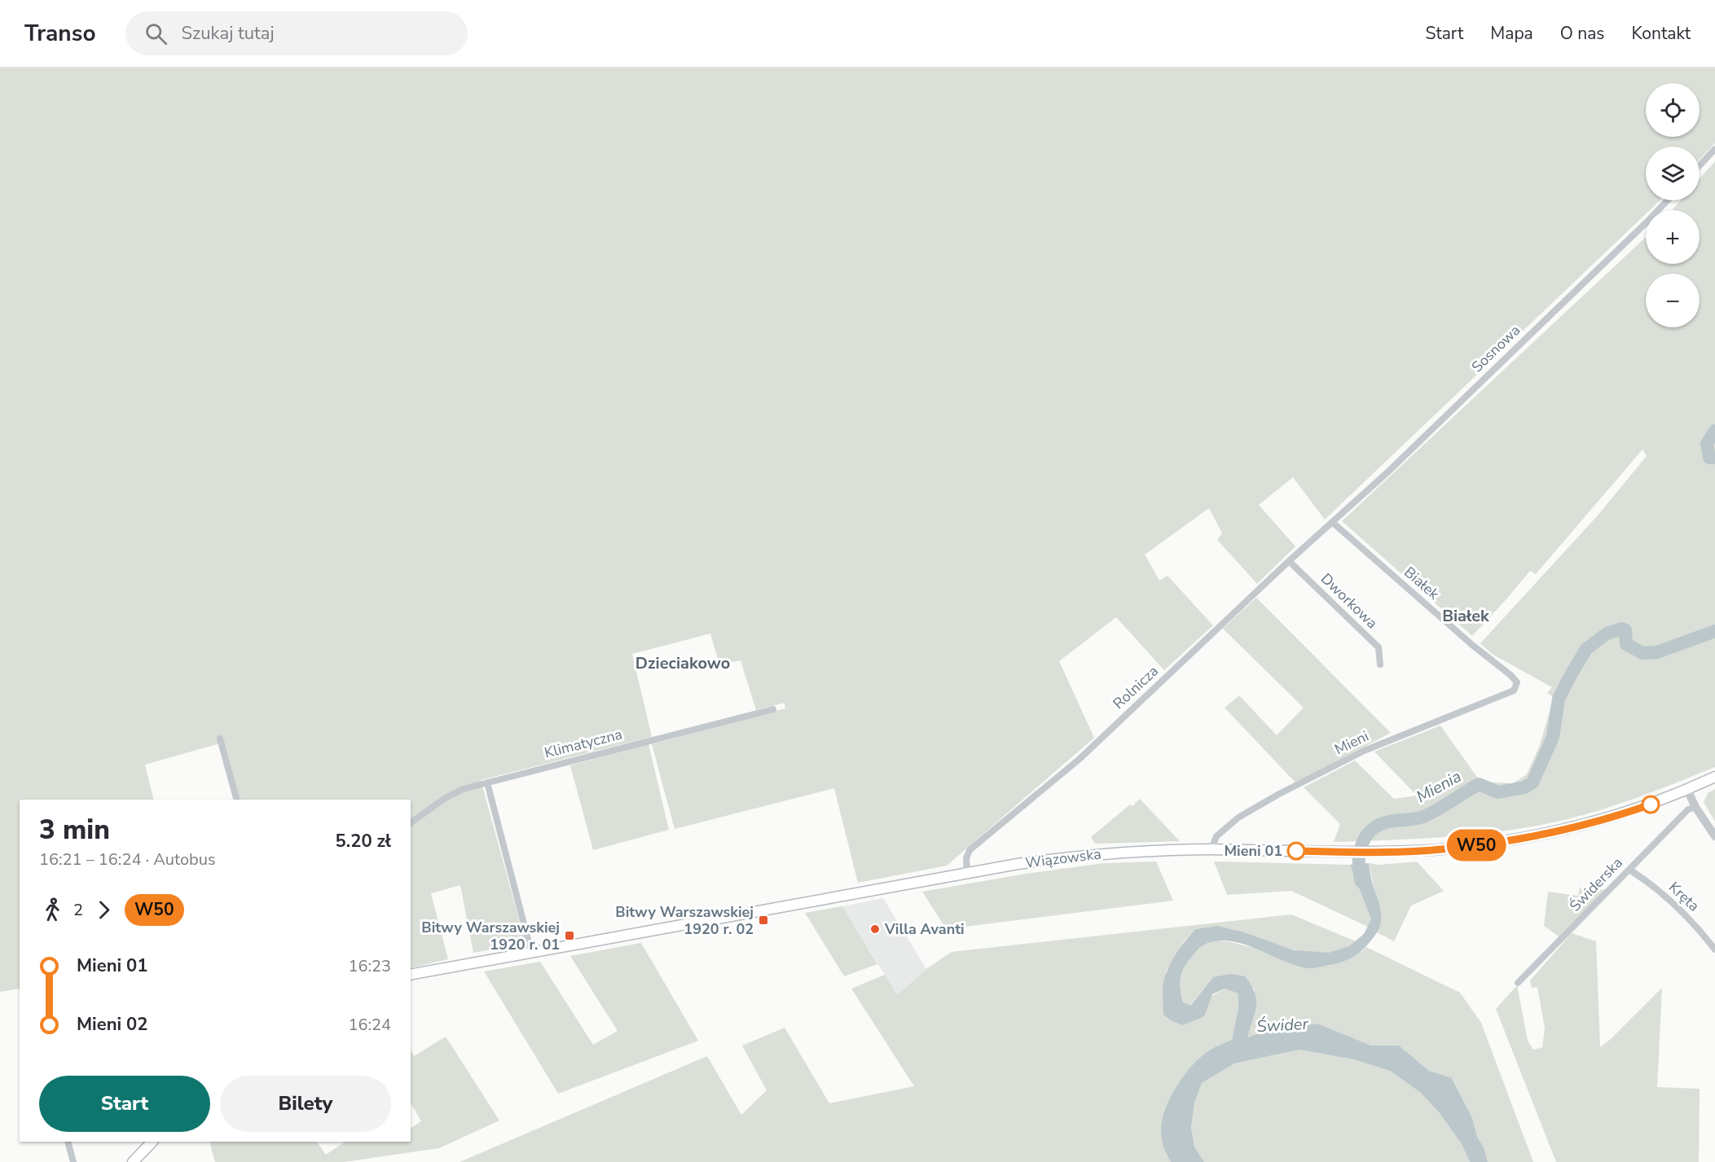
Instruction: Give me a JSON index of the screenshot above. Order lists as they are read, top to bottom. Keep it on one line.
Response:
{"streets":{"main road":["Wiązowska"],"street":["Sosnowa","Białek","Dworkowa","Rolnicza","Mieni","Klimatyczna","Świderska","Kręta"]},"crossings":[["Sosnowa","Białek"],["Sosnowa","Rolnicza"],["Białek","Rolnicza"],["Białek","Mieni"],["Dworkowa","Rolnicza"],["Rolnicza","Wiązowska"],["Mieni","Wiązowska"],["Świderska","Kręta"]],"districts":["Białek","Dzieciakowo"],"water":["Mienia","Świder"],"places":{"other":["Mieni 01","Villa Avanti"],"transit":["Bitwy Warszawskiej 1920 r. 02","Bitwy Warszawskiej 1920 r. 01"]},"lines":["bus line W50"],"page":{"header":"Transo","search":"Szukaj tutaj","nav":["Start","Mapa","O nas","Kontakt"],"on_map":"W50","map_buttons":["+","−"],"heading":["3 min","16:21 – 16:24 · Autobus","5.20 zł"],"legs":["2","W50"],"list":[{"name":"Mieni 01","value":"16:23"},{"name":"Mieni 02","value":"16:24"}],"buttons":["Start","Bilety"]}}
